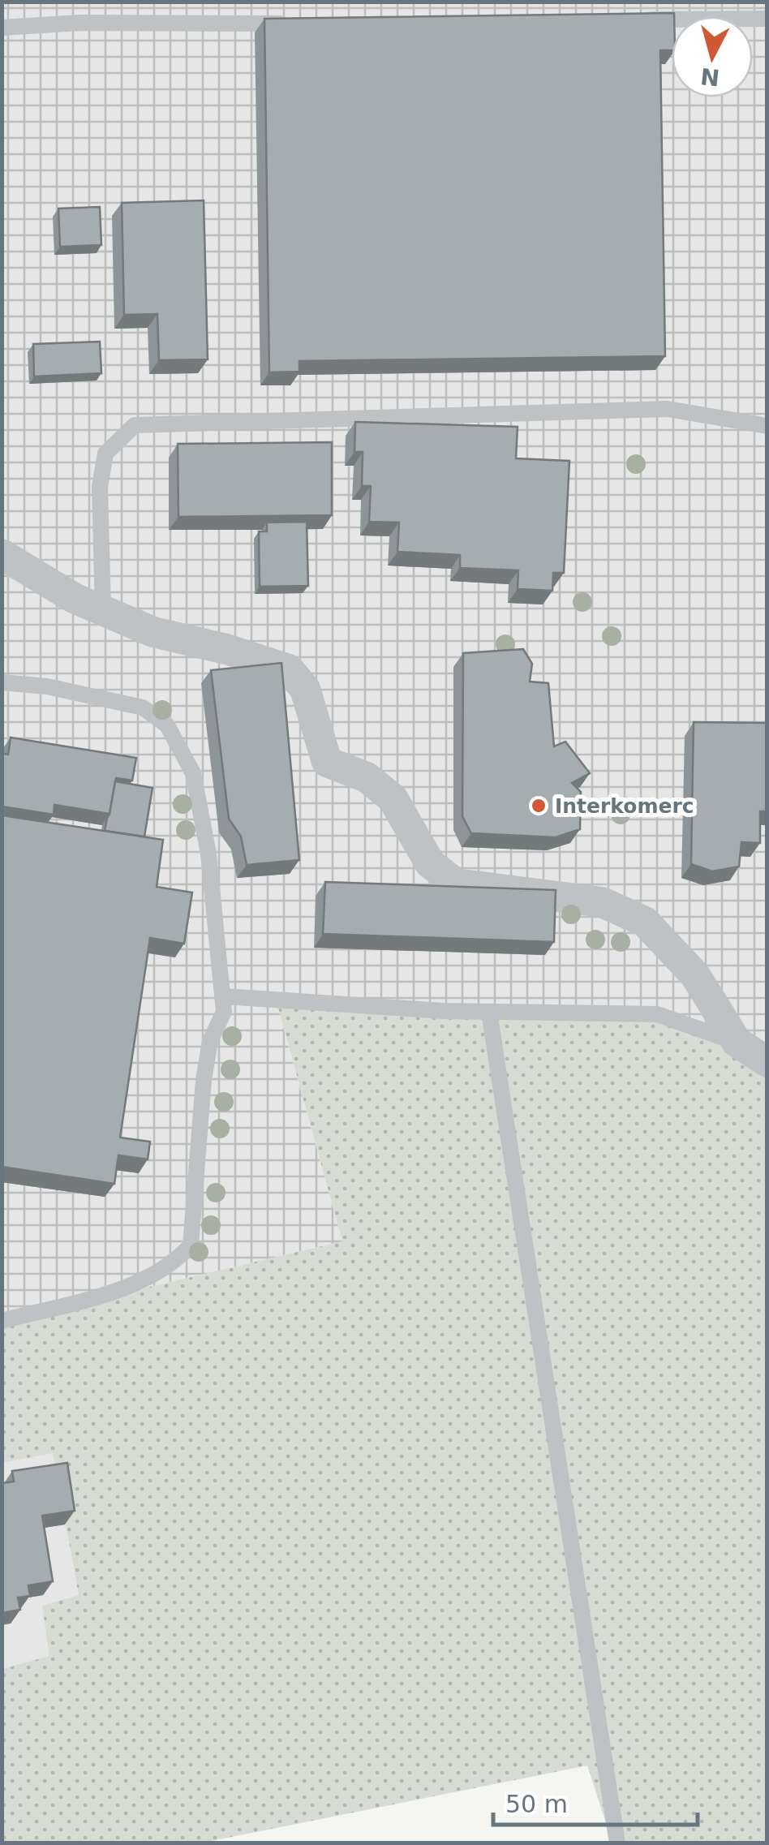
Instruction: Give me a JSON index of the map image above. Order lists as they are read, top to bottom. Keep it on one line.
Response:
{"places":["Interkomerc"],"scale_bar":"50 m","north":"bottom"}
